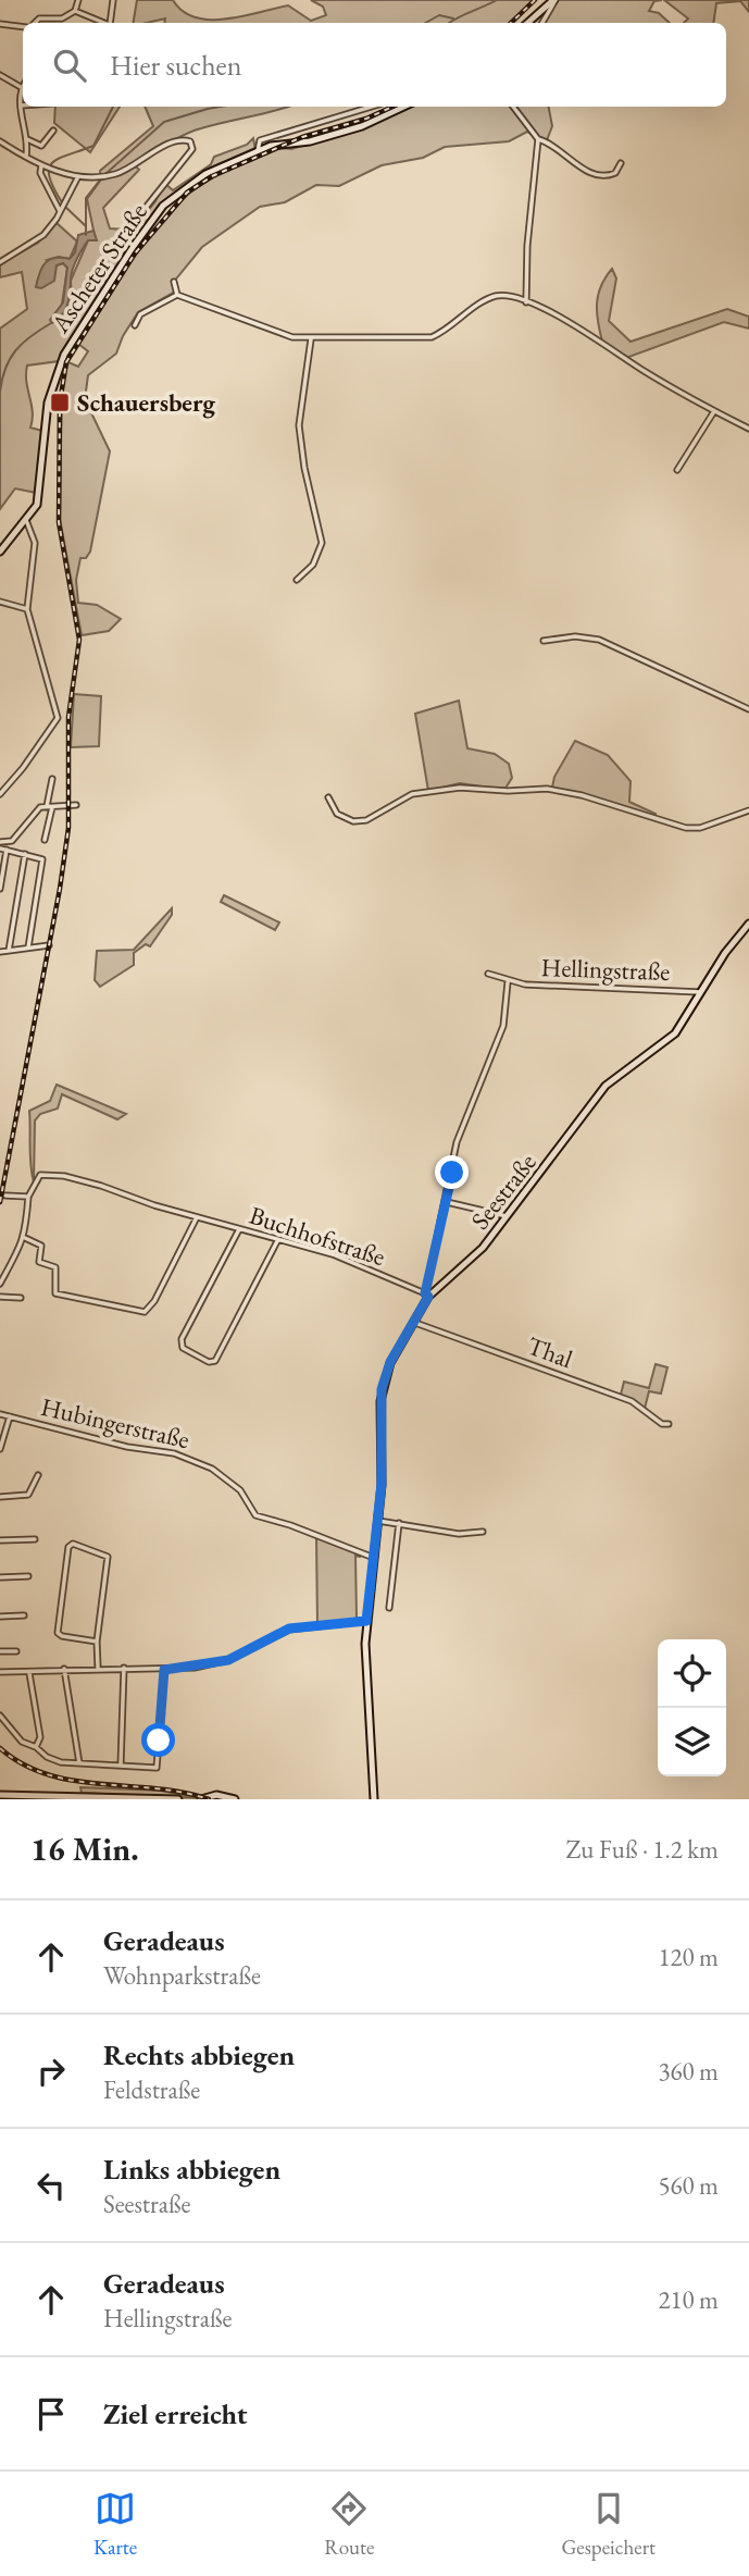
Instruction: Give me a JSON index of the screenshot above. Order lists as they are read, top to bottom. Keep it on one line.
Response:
{"streets":{"street":["Ascheter Straße","Hellingstraße","Seestraße","Buchhofstraße","Thal","Hubingerstraße"]},"crossings":[["Hellingstraße","Seestraße"],["Hellingstraße","Buchhofstraße"],["Seestraße","Buchhofstraße"],["Seestraße","Thal"],["Seestraße","Hubingerstraße"]],"places":{"transit":["Schauersberg"]},"page":{"search":"Hier suchen","heading":["16 Min.","Zu Fuß · 1.2 km"],"list":[["Geradeaus","Wohnparkstraße","120 m"],["Rechts abbiegen","Feldstraße","360 m"],["Links abbiegen","Seestraße","560 m"],["Geradeaus","Hellingstraße","210 m"],"Ziel erreicht"],"nav":["Karte","Route","Gespeichert"]}}
